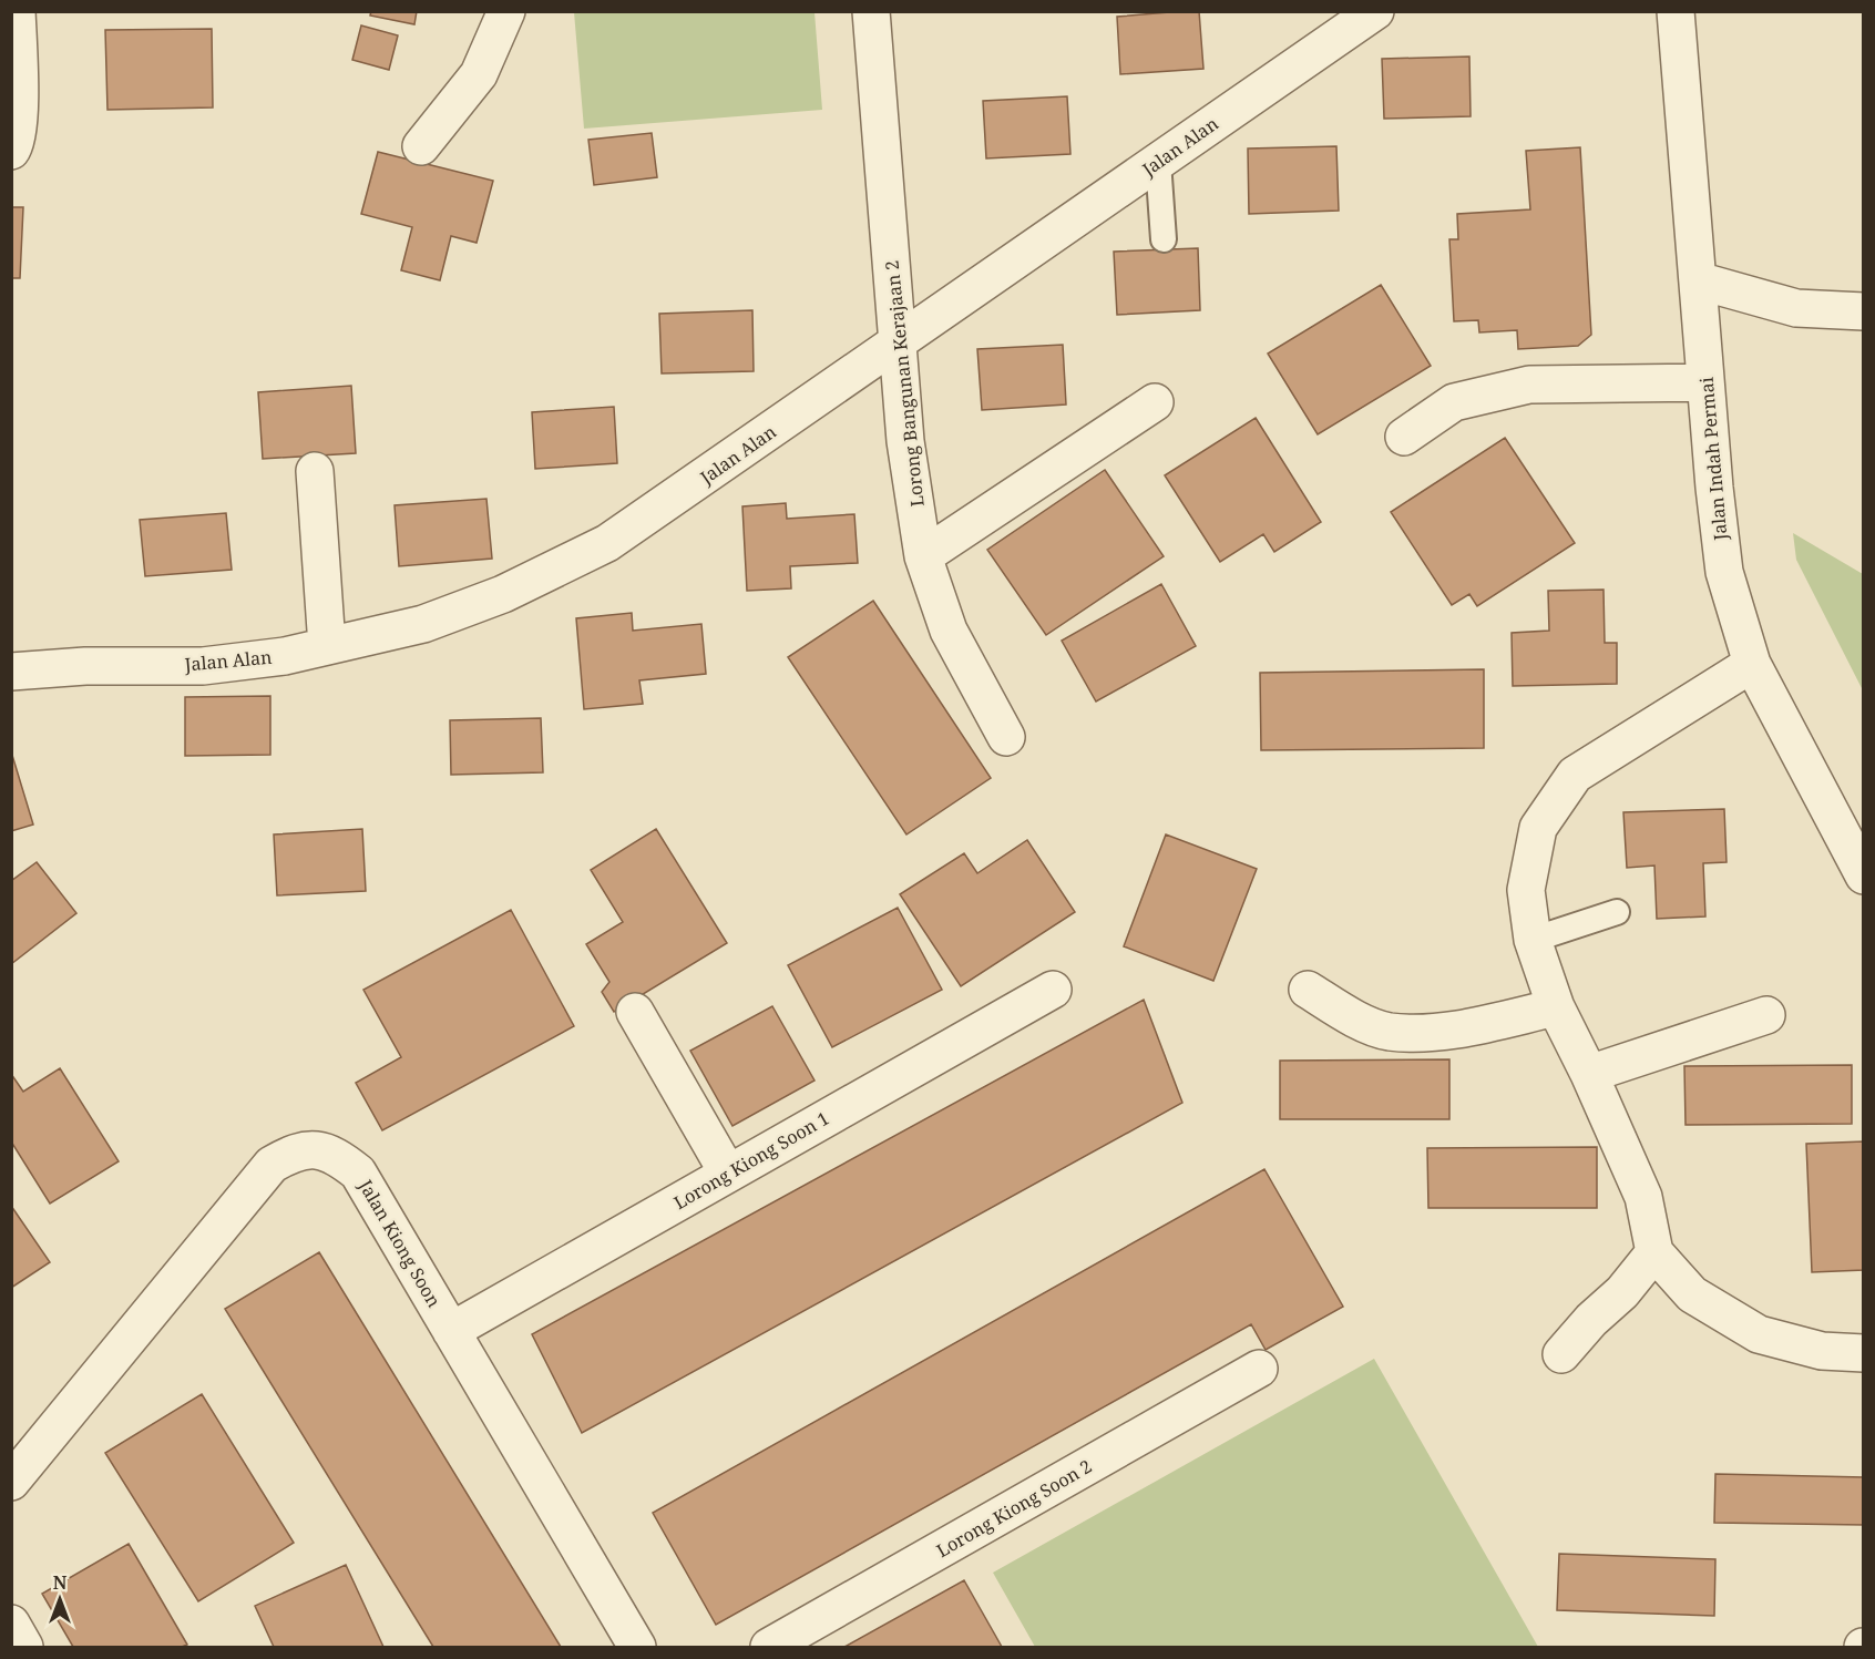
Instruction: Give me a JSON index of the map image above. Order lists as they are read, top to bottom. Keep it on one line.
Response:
{"streets":{"street":["Jalan Alan","Lorong Bangunan Kerajaan 2","Jalan Indah Permai","Lorong Kiong Soon 1","Jalan Kiong Soon","Lorong Kiong Soon 2"]},"crossings":[["Jalan Alan","Lorong Bangunan Kerajaan 2"],["Lorong Kiong Soon 1","Jalan Kiong Soon"]],"north":"top"}
